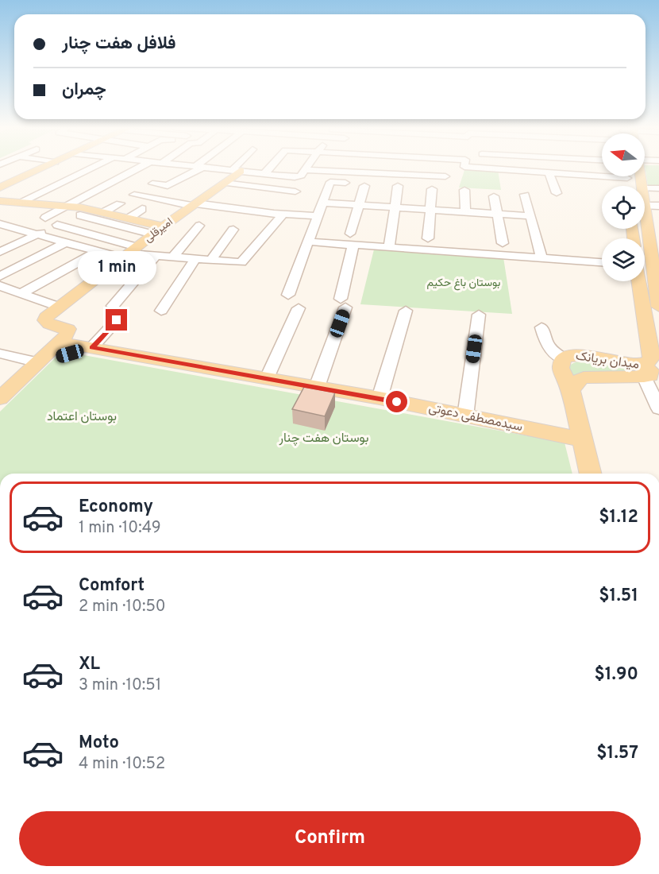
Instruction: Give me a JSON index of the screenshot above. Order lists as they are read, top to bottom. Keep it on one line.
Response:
{"streets":{"main road":["امیرقلی","میدان بریانک","سیدمصطفی دعوتی"]},"crossings":[["امیرقلی","سیدمصطفی دعوتی"]],"parks":["بوستان باغ حکیم","بوستان اعتماد","بوستان هفت چنار"],"north":"left","page":{"banner":["فلافل هفت چنار","چمران"],"bubble":"1 min","list":[{"name":"Economy","note":"1 min · 10:49","value":"$1.12"},{"name":"Comfort","note":"2 min · 10:50","value":"$1.51"},{"name":"XL","note":"3 min · 10:51","value":"$1.90"},{"name":"Moto","note":"4 min · 10:52","value":"$1.57"}],"buttons":"Confirm"}}
